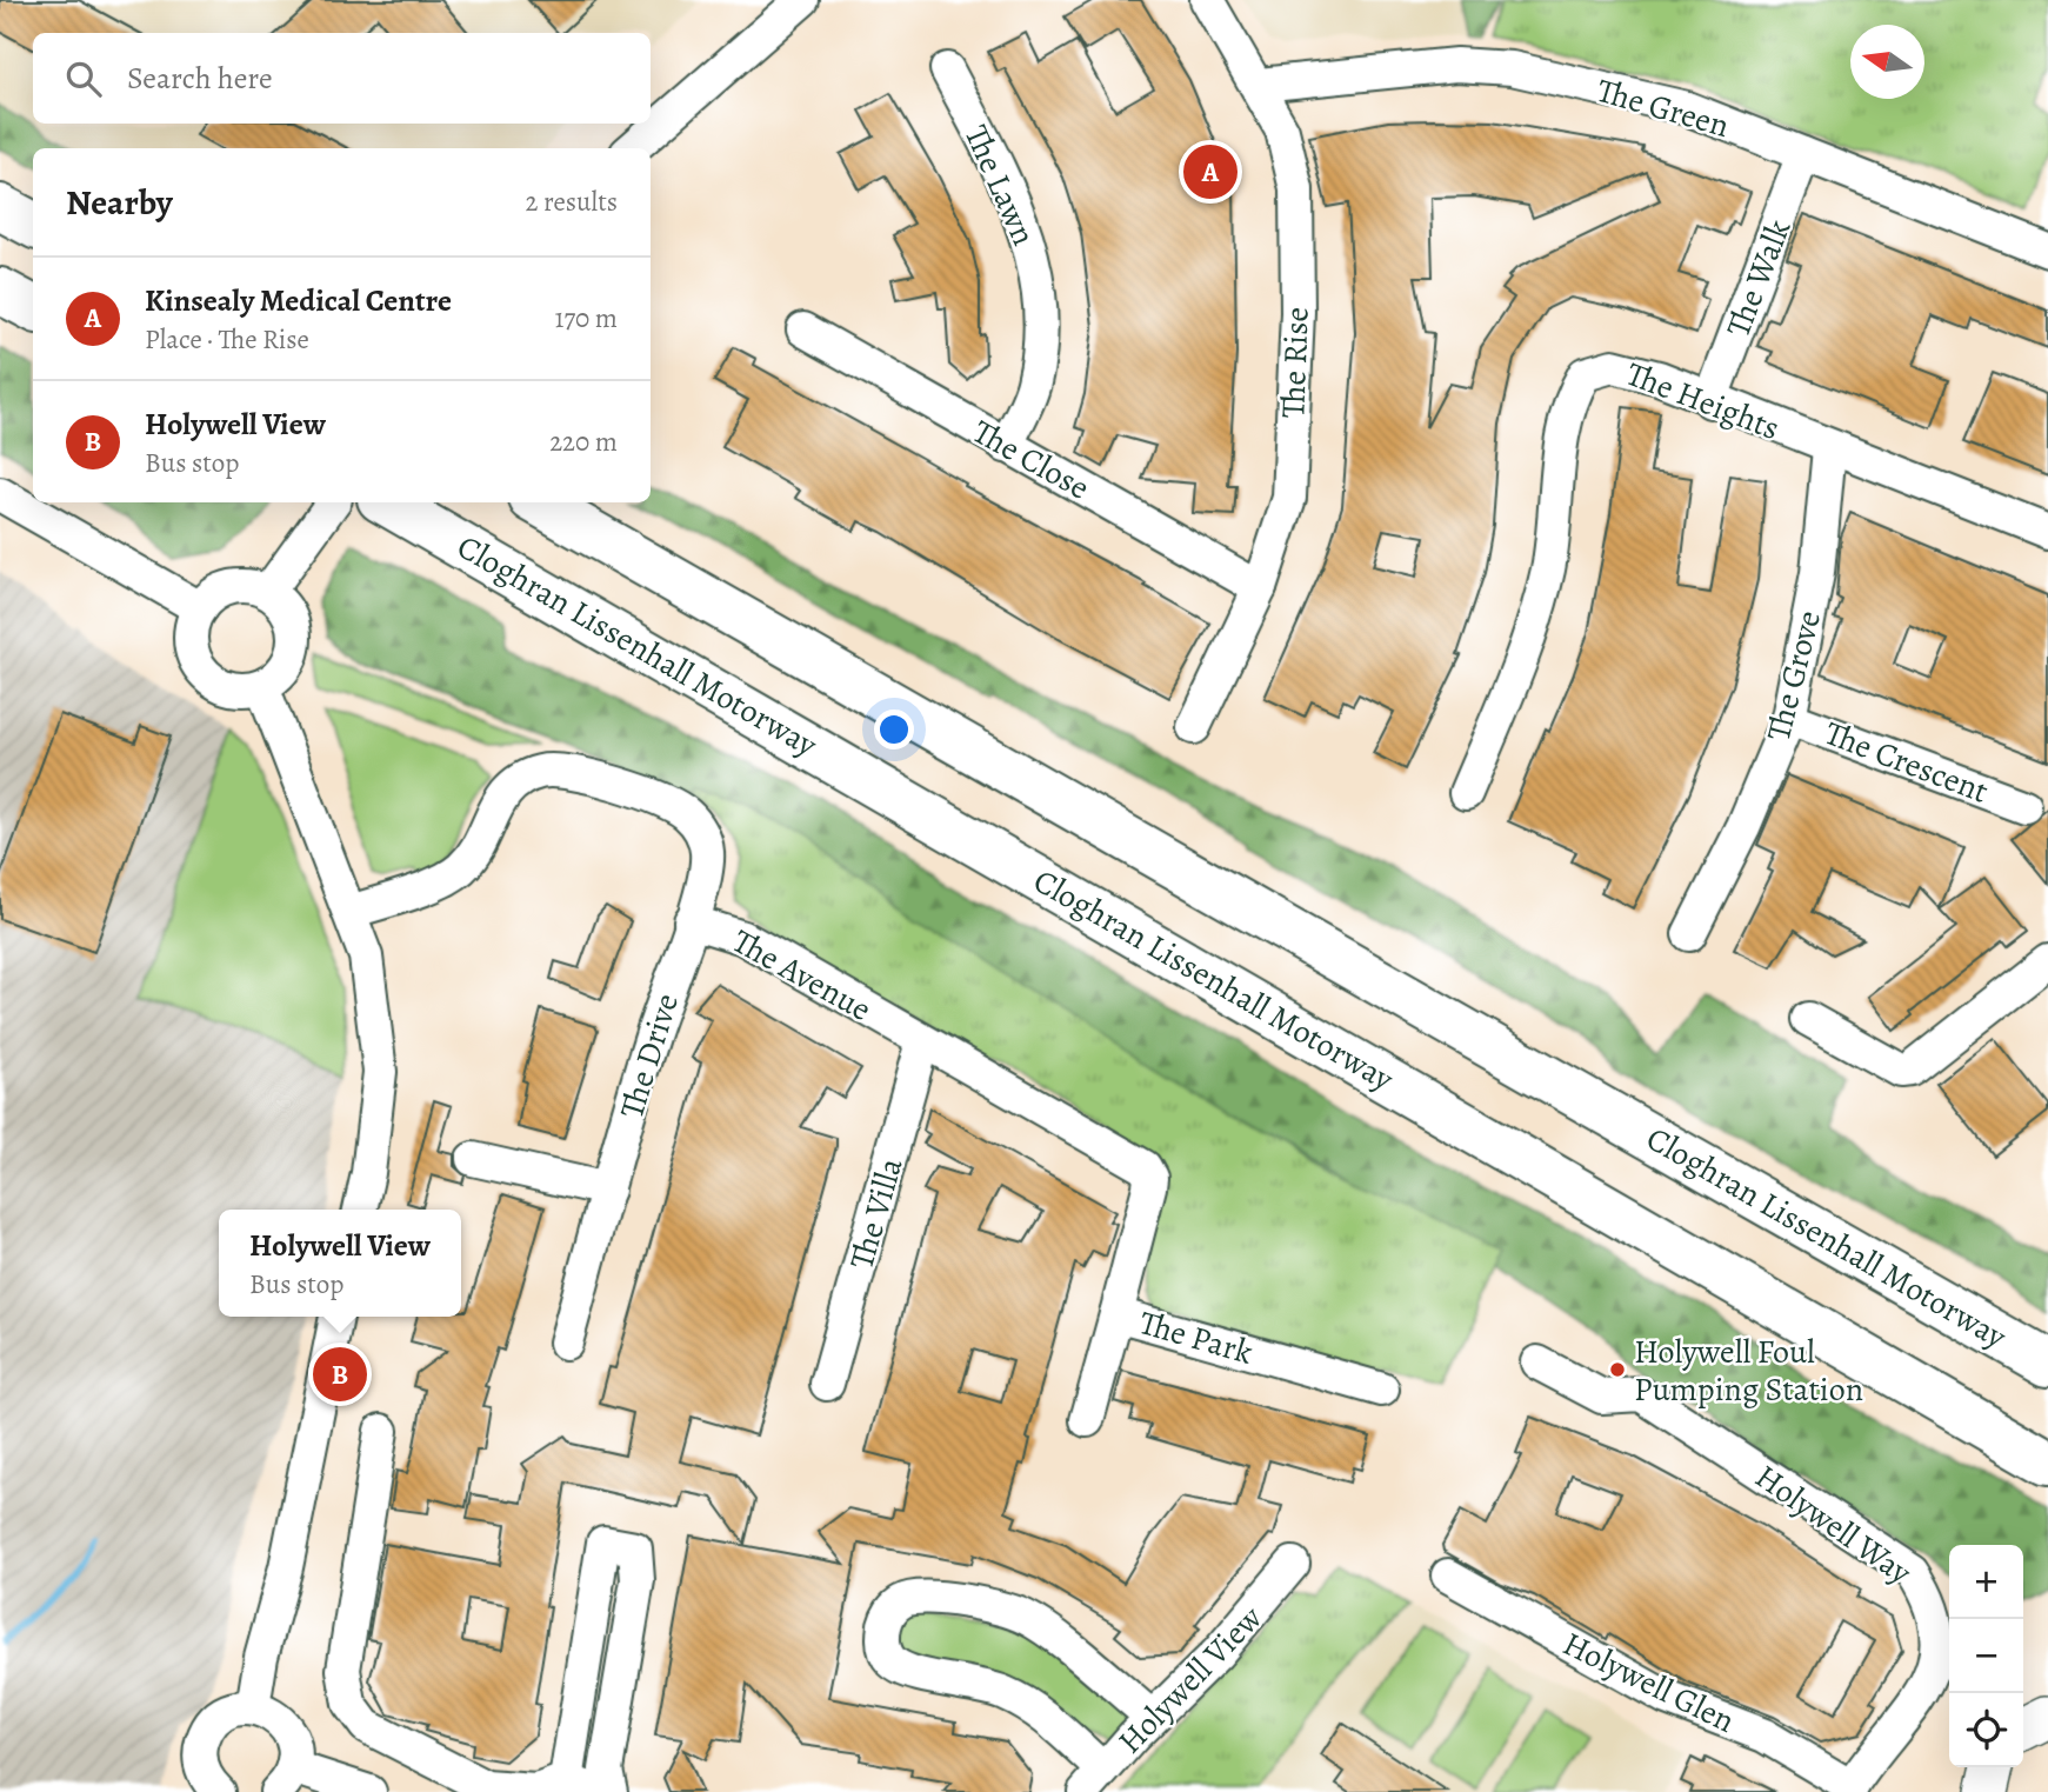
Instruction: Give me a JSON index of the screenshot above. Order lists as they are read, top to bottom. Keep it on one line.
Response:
{"streets":{"highway":["Cloghran Lissenhall Motorway"],"street":["The Green","The Lawn","The Walk","The Rise","The Heights","The Close","The Grove","The Crescent","The Avenue","The Drive","The Villa","The Park","Holywell Way","Holywell View","Holywell Glen"]},"crossings":[["The Green","The Walk"],["The Green","The Rise"],["The Lawn","The Close"],["The Walk","The Heights"],["The Rise","The Close"],["The Heights","The Grove"],["The Grove","The Crescent"],["The Avenue","The Drive"],["The Avenue","The Villa"],["The Avenue","The Park"],["Holywell Way","Holywell Glen"]],"places":["Holywell Foul Pumping Station"],"north":"left","page":{"search":"Search here","pins":["A","B"],"heading":["Nearby","2 results"],"list":[{"mark":"A","name":"Kinsealy Medical Centre","note":"Place · The Rise","value":"170 m"},{"mark":"B","name":"Holywell View","note":"Bus stop","value":"220 m"}],"popup":["Holywell View","Bus stop"],"map_buttons":["+","−"]}}
